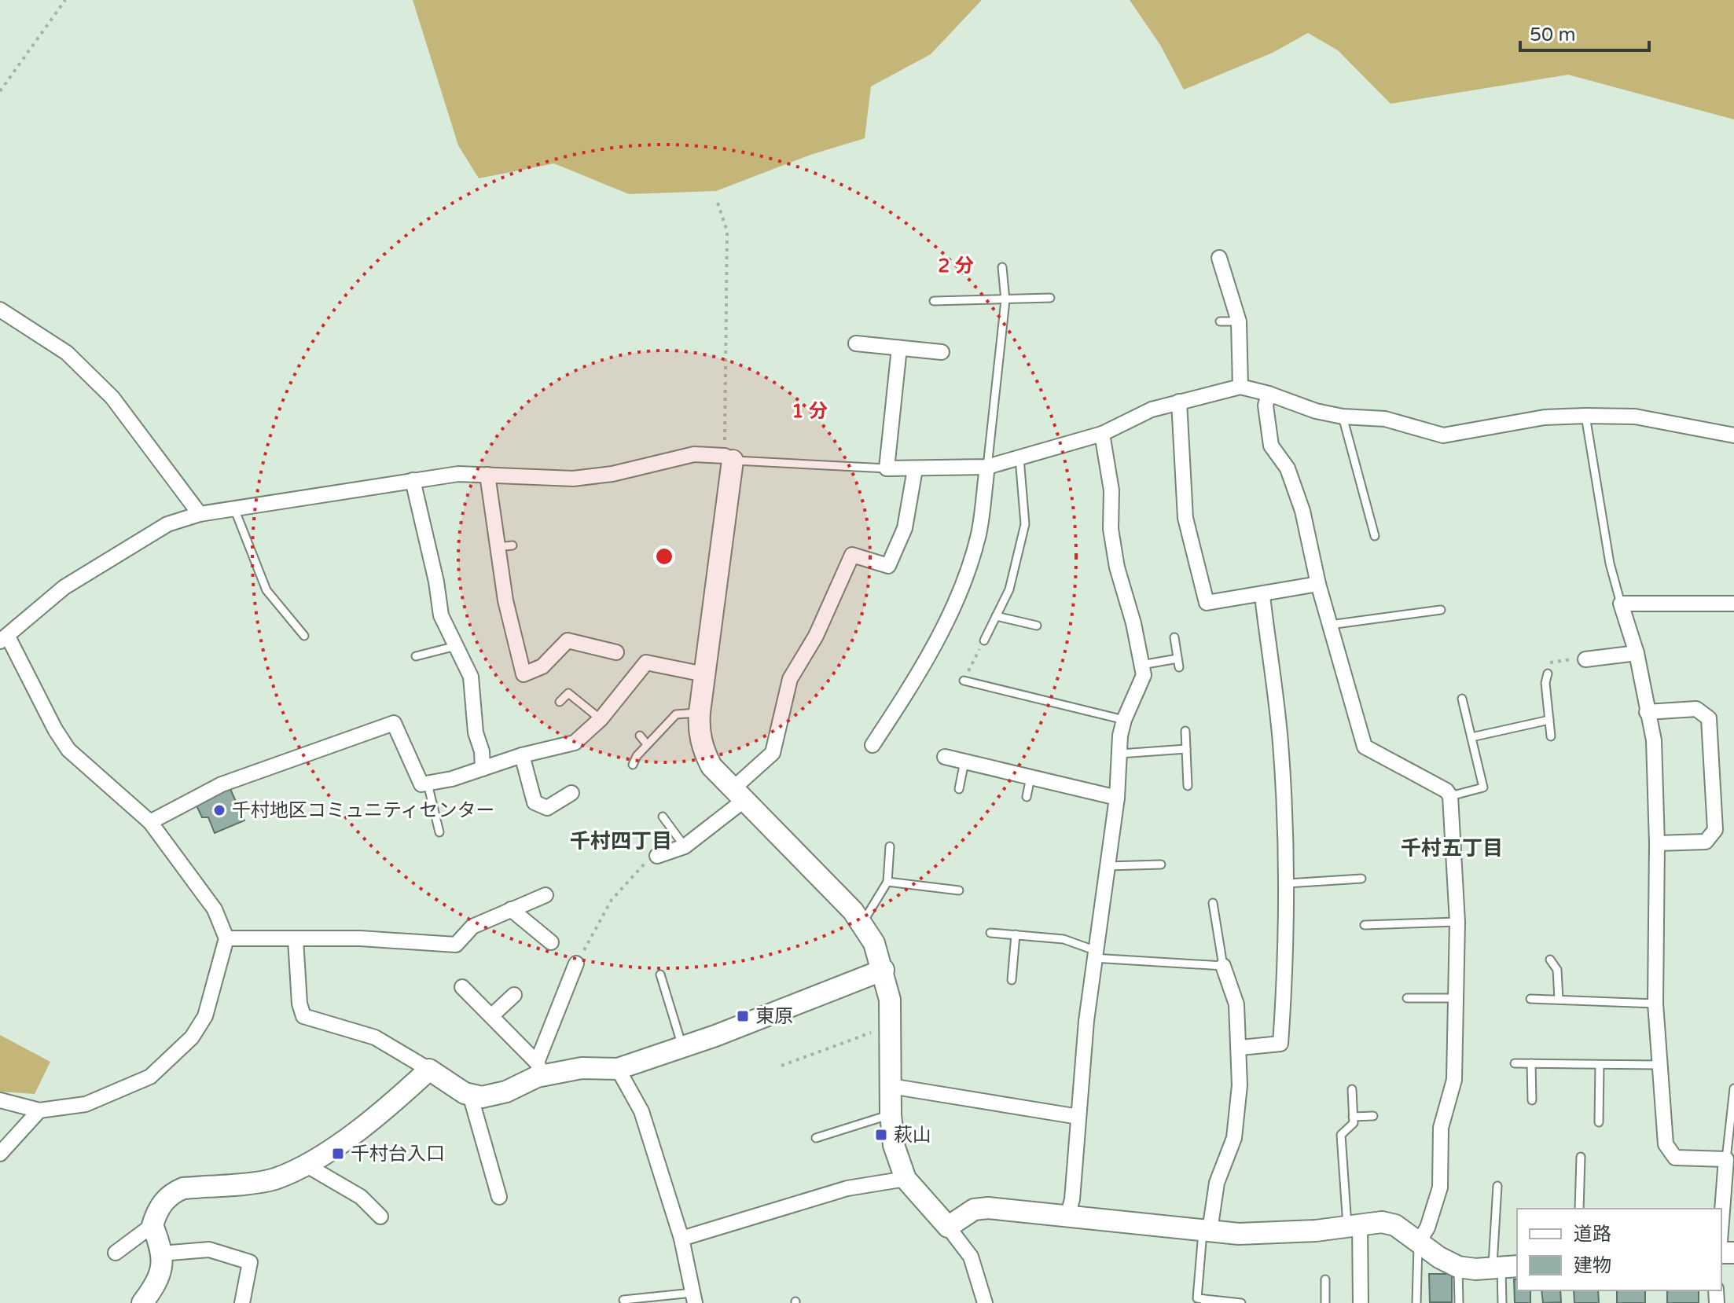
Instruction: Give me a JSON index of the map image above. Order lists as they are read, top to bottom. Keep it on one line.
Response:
{"districts":["千村四丁目","千村五丁目"],"places":{"other":["千村地区コミュニティセンター"],"transit":["東原","萩山","千村台入口"]},"legend":["道路","建物"],"scale_bar":"50 m","rings":["2 分","1 分"]}
